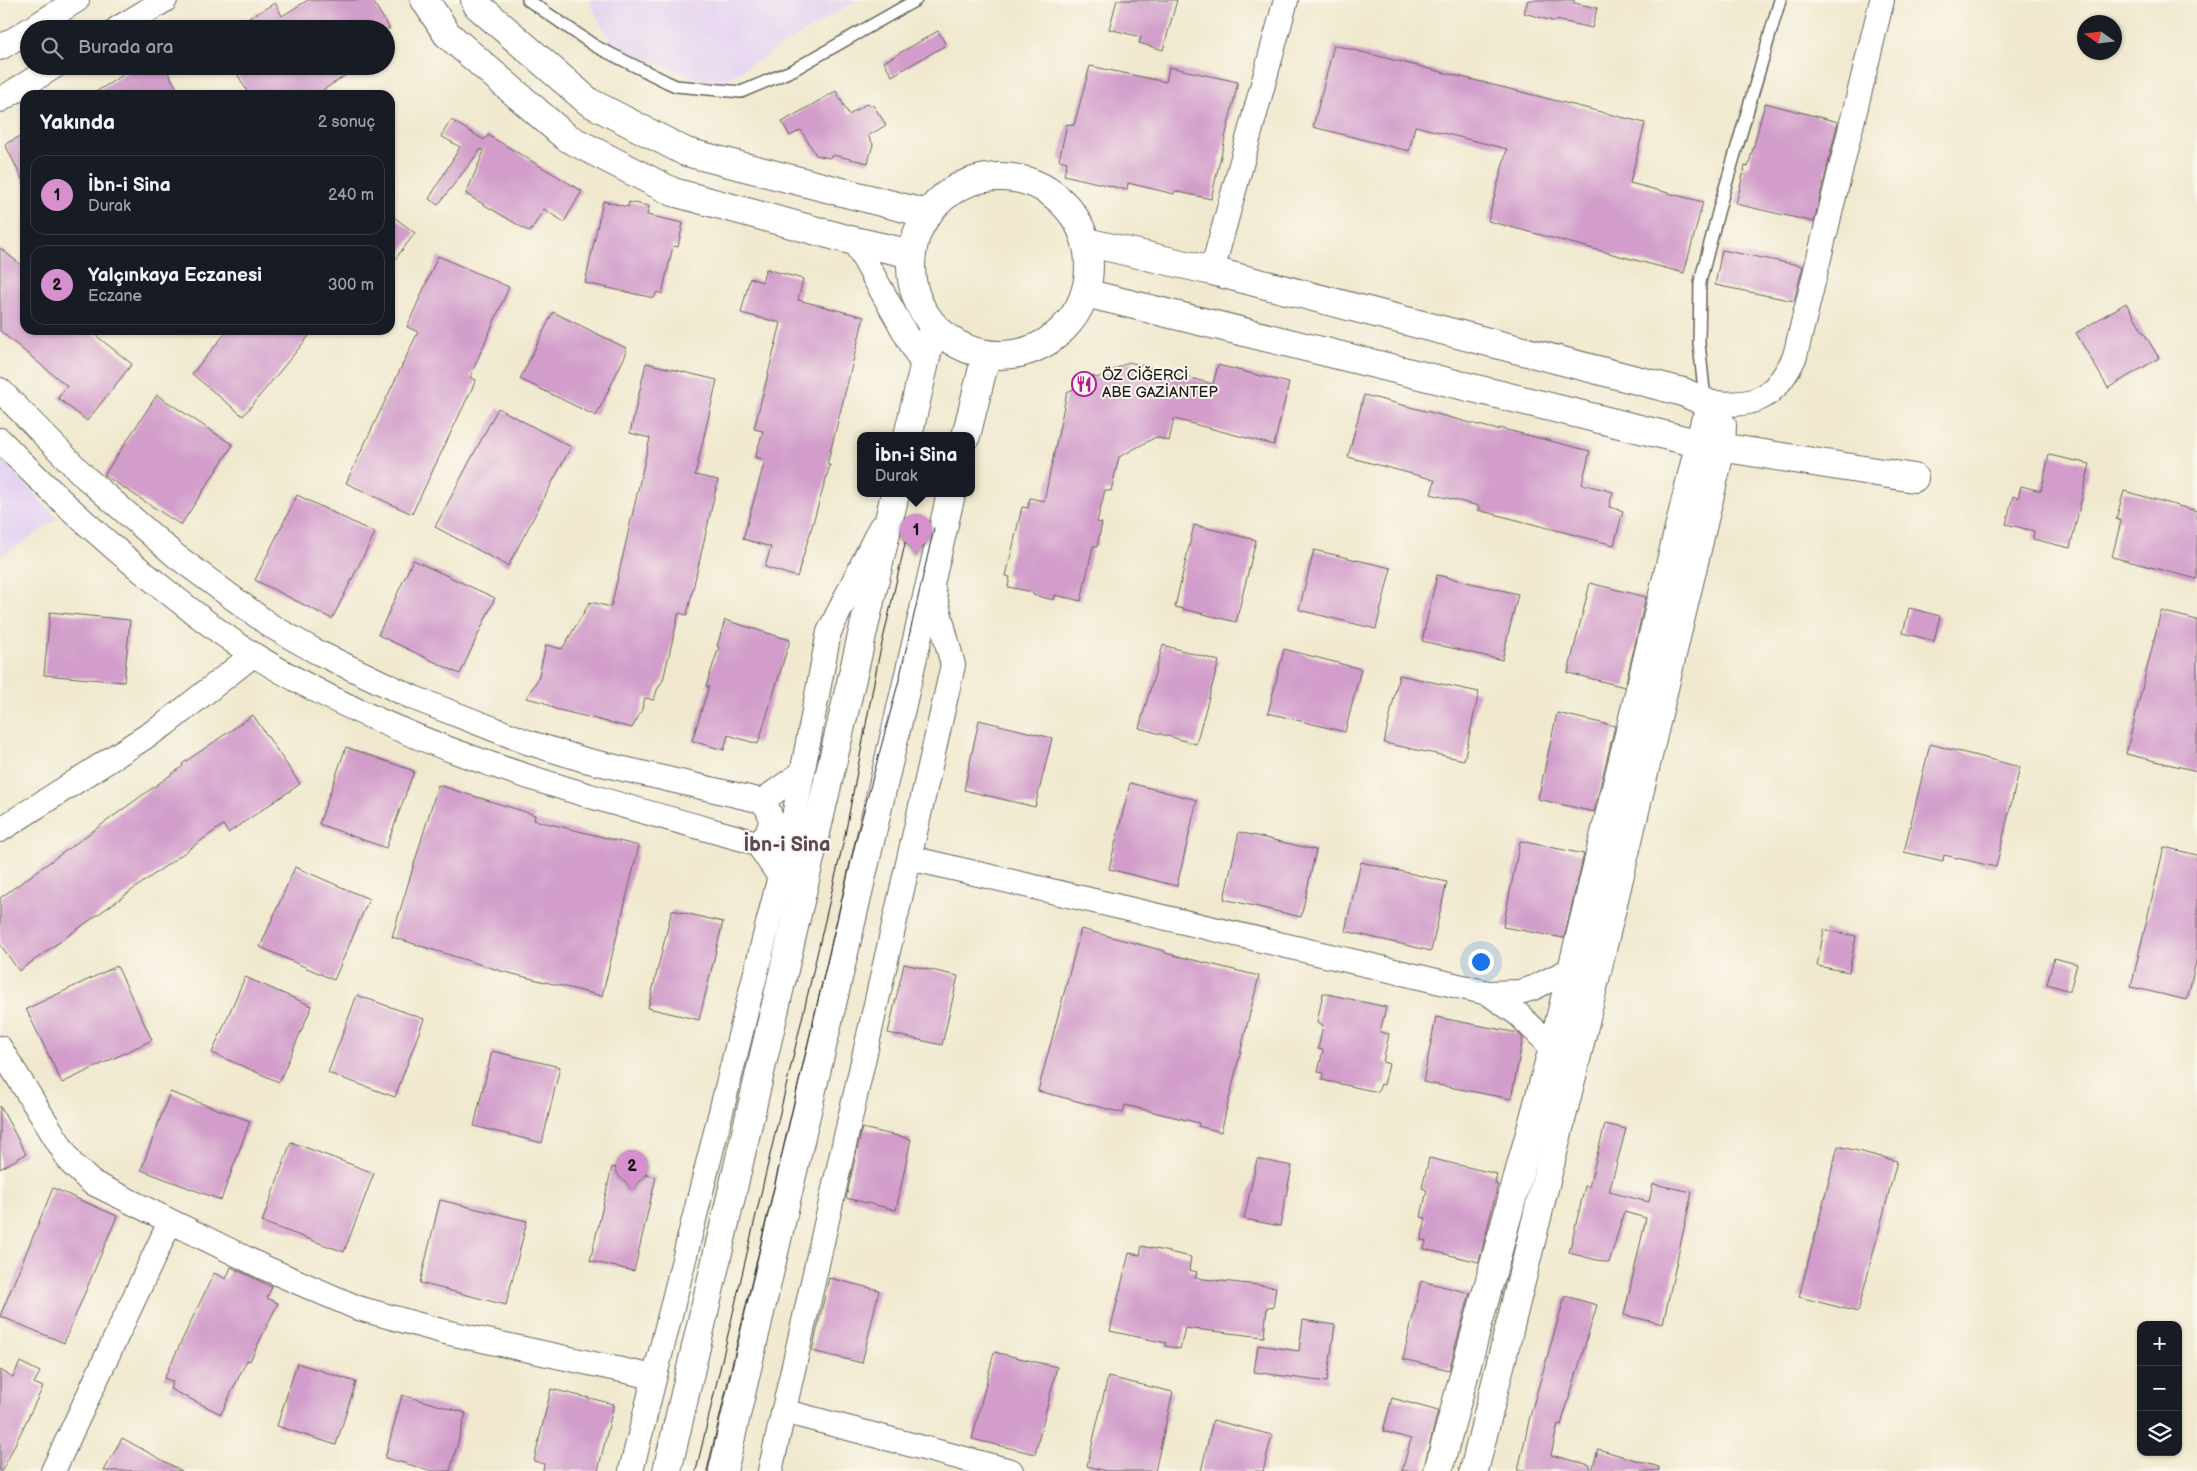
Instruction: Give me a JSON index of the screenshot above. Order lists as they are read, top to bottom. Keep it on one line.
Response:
{"districts":["İbn-i Sina"],"places":{"restaurant":["ÖZ CİĞERCİ ABE GAZİANTEP"]},"north":"left","page":{"search":"Burada ara","heading":["Yakında","2 sonuç"],"list":[{"mark":"1","name":"İbn-i Sina","note":"Durak","value":"240 m"},{"mark":"2","name":"Yalçınkaya Eczanesi","note":"Eczane","value":"300 m"}],"popup":["İbn-i Sina","Durak"],"pins":["1","2"],"map_buttons":["+","−"]}}
